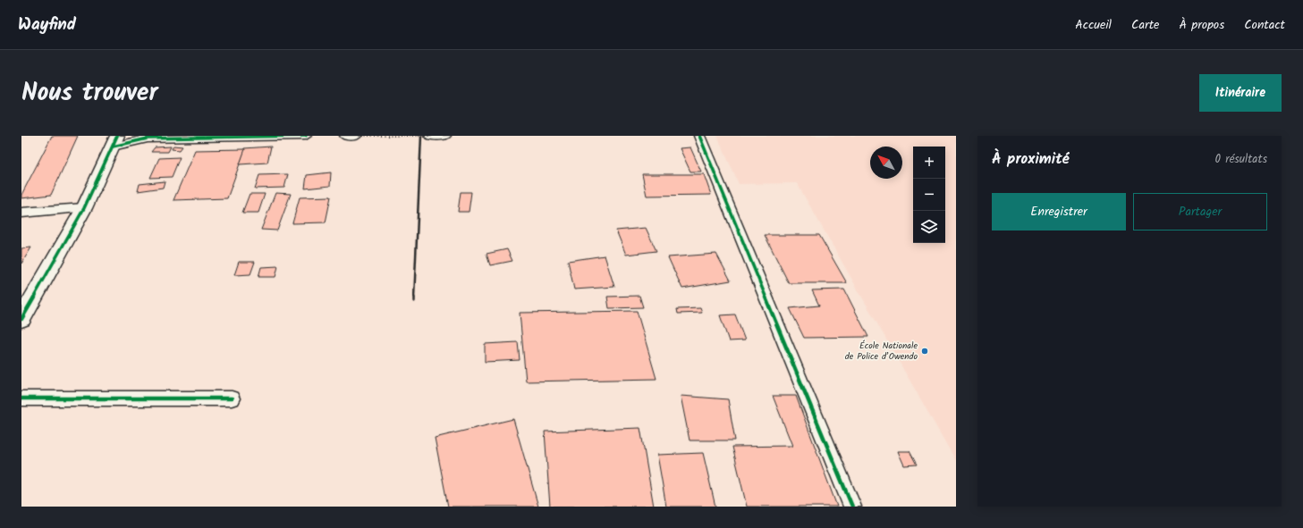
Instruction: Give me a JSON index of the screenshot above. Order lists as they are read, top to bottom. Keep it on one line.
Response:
{"places":["École Nationale de Police d’Owendo"],"north":"top left","page":{"header":"Wayfind","nav":["Accueil","Carte","À propos","Contact"],"title":"Nous trouver","buttons":["Itinéraire",["Enregistrer","Partager"]],"heading":["À proximité","0 résultats"],"map_buttons":["+","−"]}}
